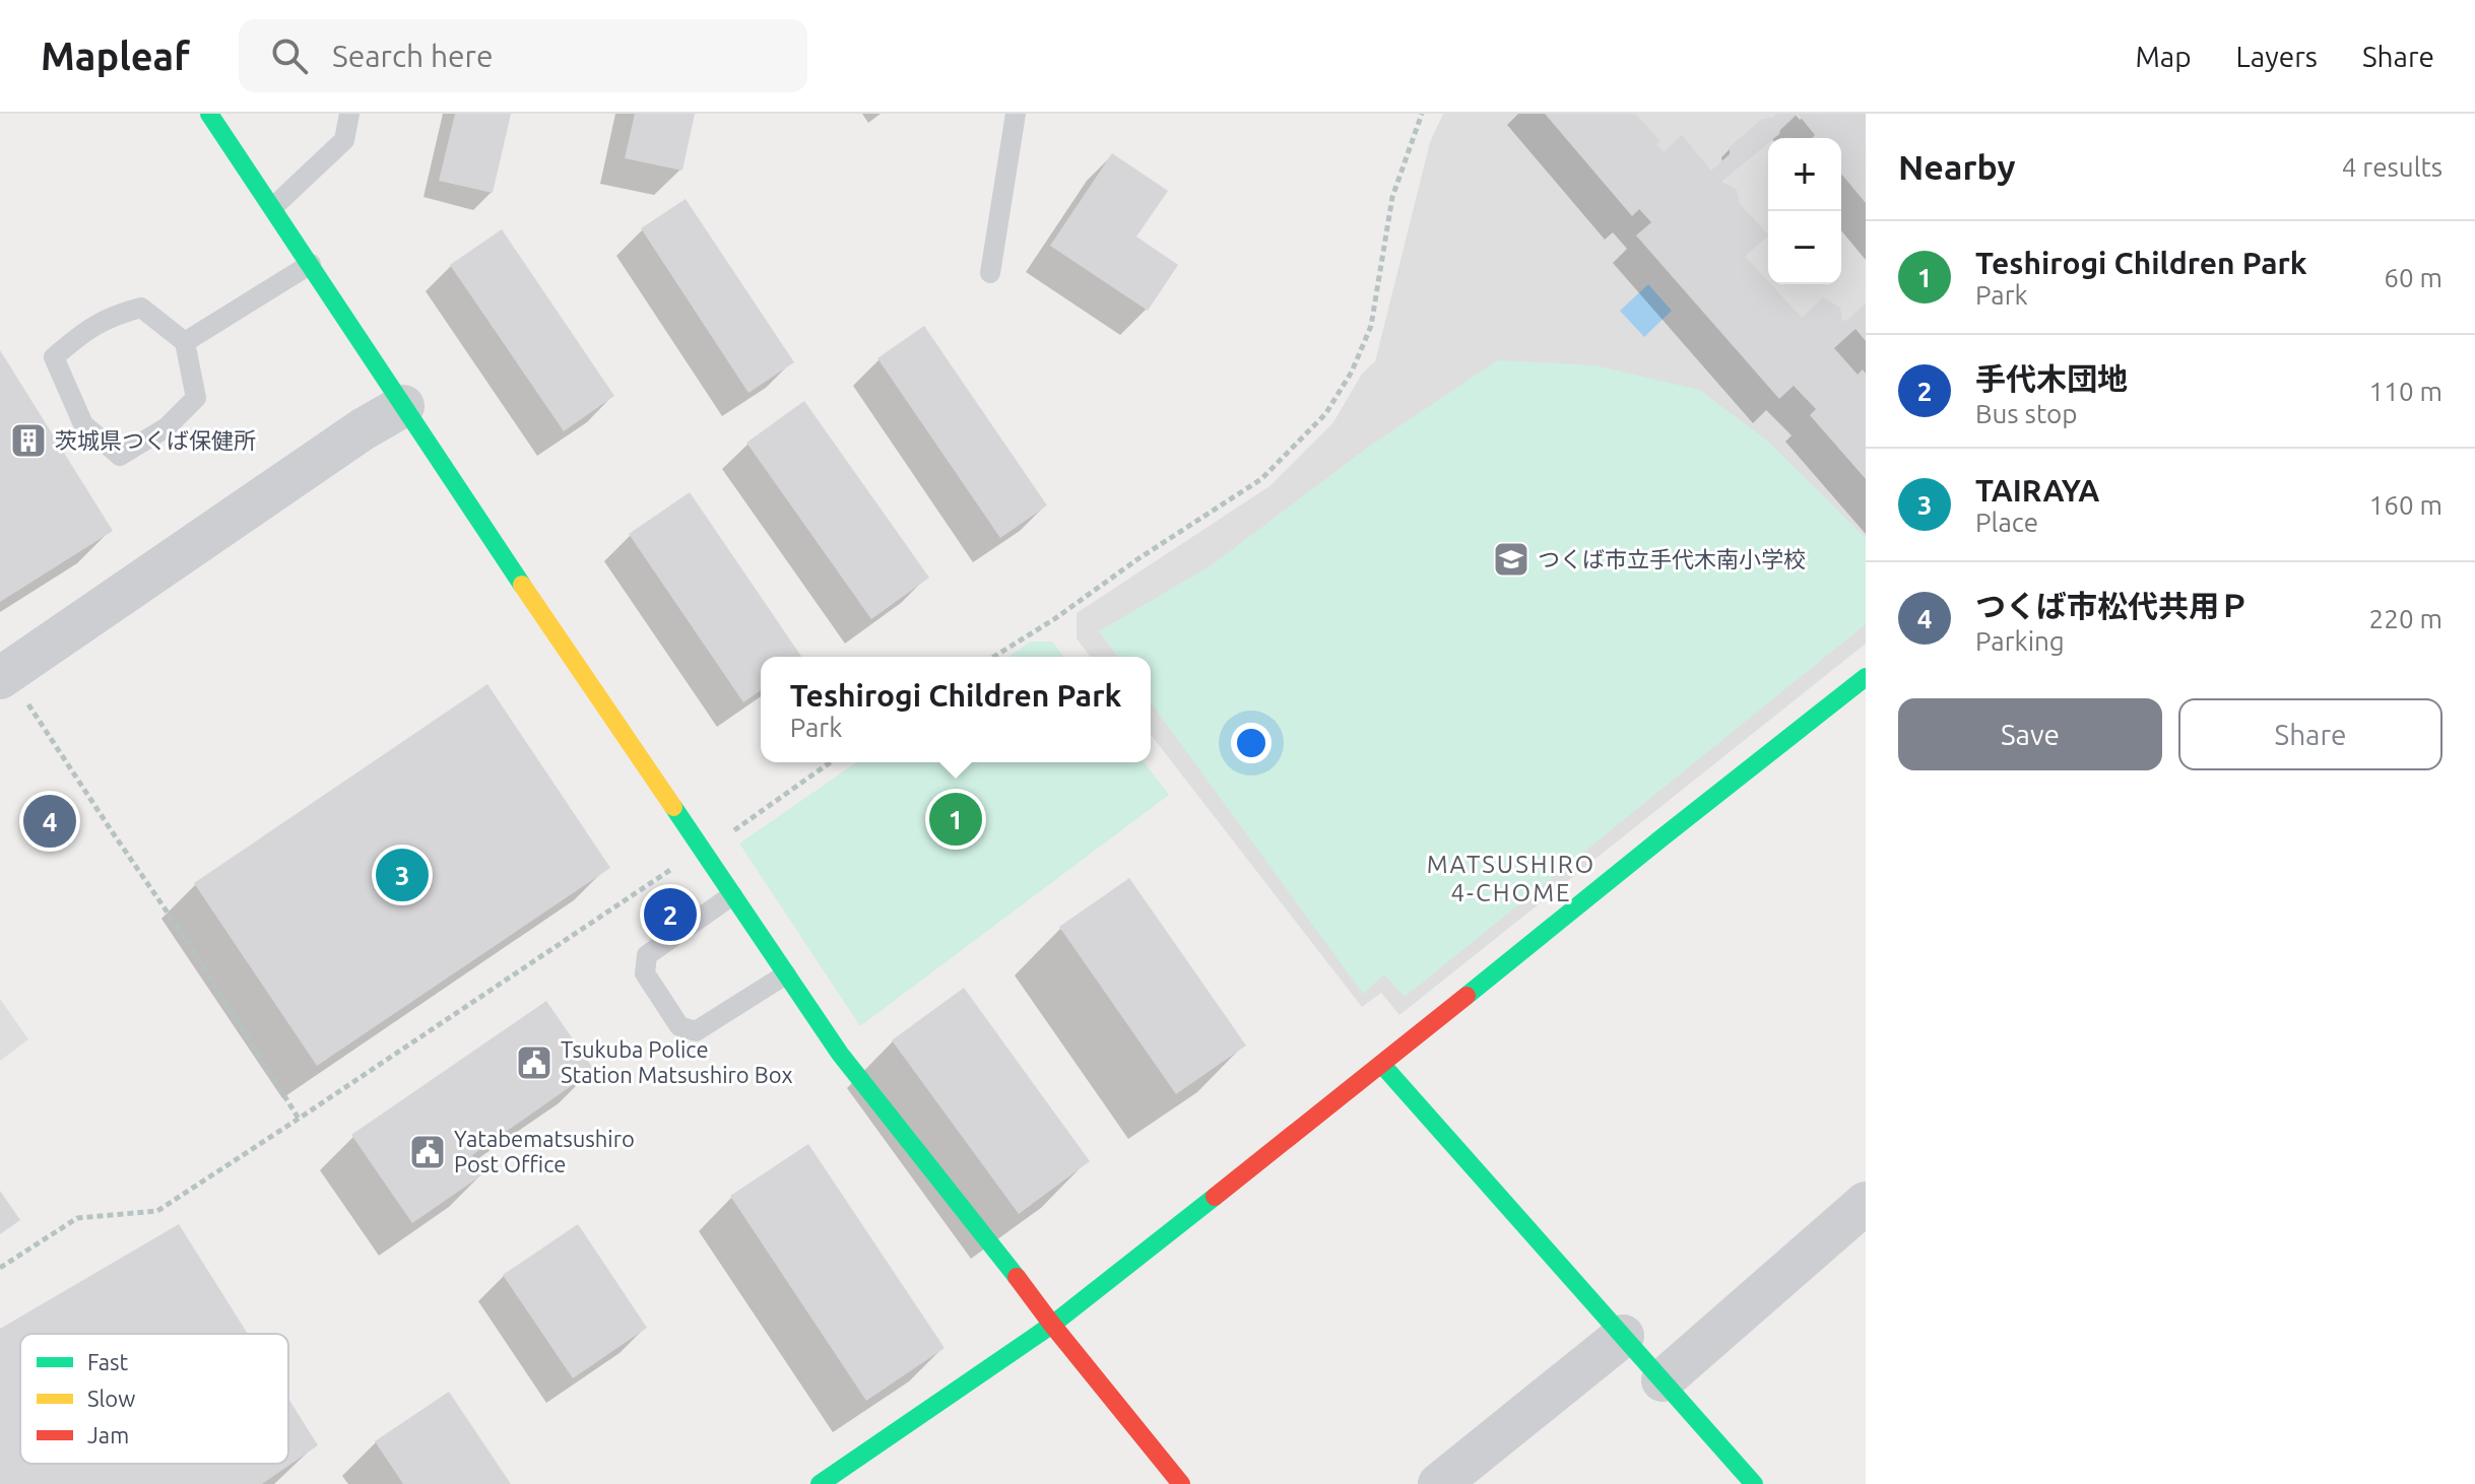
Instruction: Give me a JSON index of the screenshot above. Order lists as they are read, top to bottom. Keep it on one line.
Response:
{"districts":["MATSUSHIRO 4-CHOME"],"places":{"building":["茨城県つくば保健所"],"school or university":["つくば市立手代木南小学校"],"public building":["Tsukuba Police Station Matsushiro Box","Yatabematsushiro Post Office"]},"legend":["Fast","Slow","Jam"],"page":{"header":"Mapleaf","search":"Search here","nav":["Map","Layers","Share"],"heading":["Nearby","4 results"],"map_buttons":["+","−"],"list":[{"mark":"1","name":"Teshirogi Children Park","note":"Park","value":"60 m"},{"mark":"2","name":"手代木団地","note":"Bus stop","value":"110 m"},{"mark":"3","name":"TAIRAYA","note":"Place","value":"160 m"},{"mark":"4","name":"つくば市松代共用Ｐ","note":"Parking","value":"220 m"}],"popup":["Teshirogi Children Park","Park"],"buttons":["Save","Share"],"pins":["1","4","3","2"]}}
